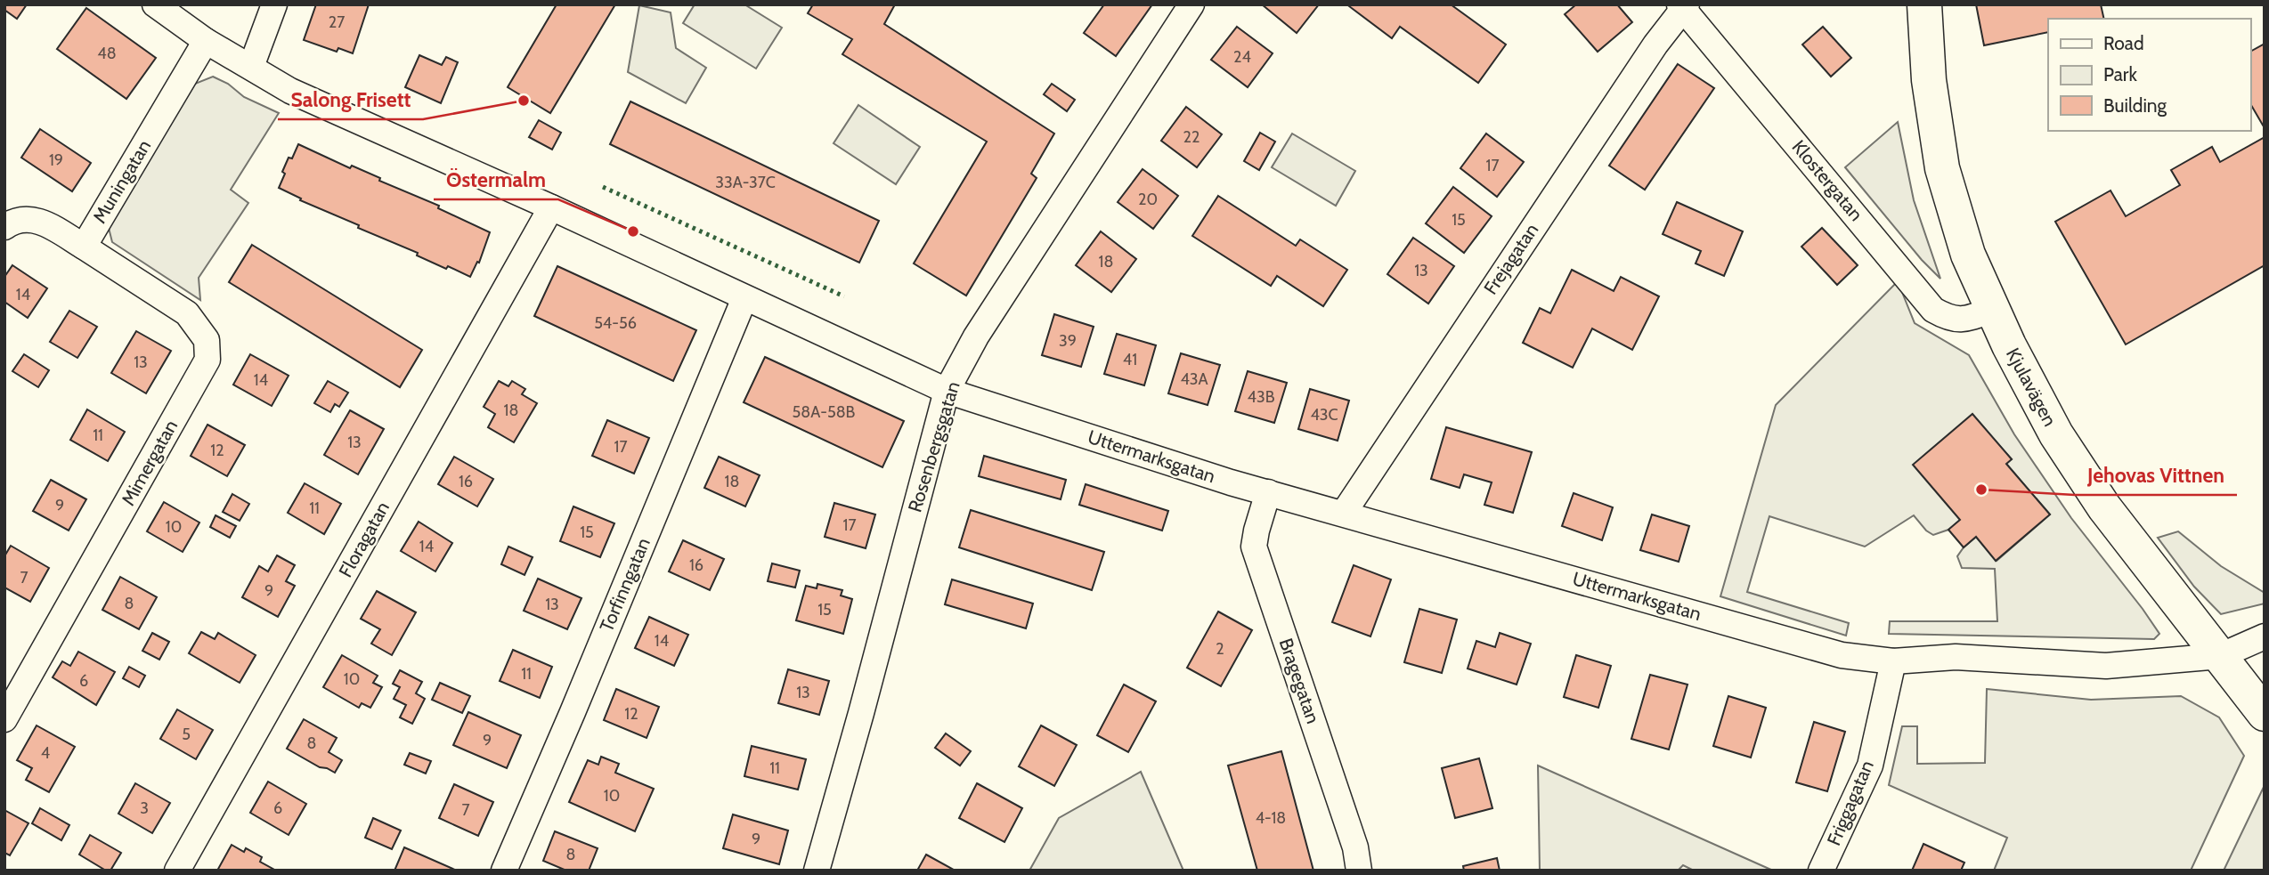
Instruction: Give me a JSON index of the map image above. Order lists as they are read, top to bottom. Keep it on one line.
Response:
{"streets":{"street":["Klostergatan","Muningatan","Frejagatan","Kjulavägen","Rosenbergsgatan","Uttermarksgatan","Mimergatan","Floragatan","Torfinngatan","Bragegatan","Friggagatan"]},"crossings":[["Klostergatan","Frejagatan"],["Klostergatan","Kjulavägen"],["Muningatan","Uttermarksgatan"],["Muningatan","Mimergatan"],["Frejagatan","Uttermarksgatan"],["Kjulavägen","Uttermarksgatan"],["Rosenbergsgatan","Uttermarksgatan"],["Uttermarksgatan","Floragatan"],["Uttermarksgatan","Torfinngatan"],["Uttermarksgatan","Bragegatan"],["Uttermarksgatan","Friggagatan"]],"places":["Salong Frisett","Östermalm","Jehovas Vittnen"],"house_numbers":["27","48","24","22","19","17","33A-37C","20","15","18","13","14","54-56","39","41","13","43A","14","43B","18","58A-58B","43C","11","13","17","12","16","18","9","11","17","10","15","14","16","7","9","8","13","15","14","2","11","10","6","13","12","5","9","8","4","11","10","3","6","7","4-18","9","8"],"legend":["Road","Park","Building"]}
